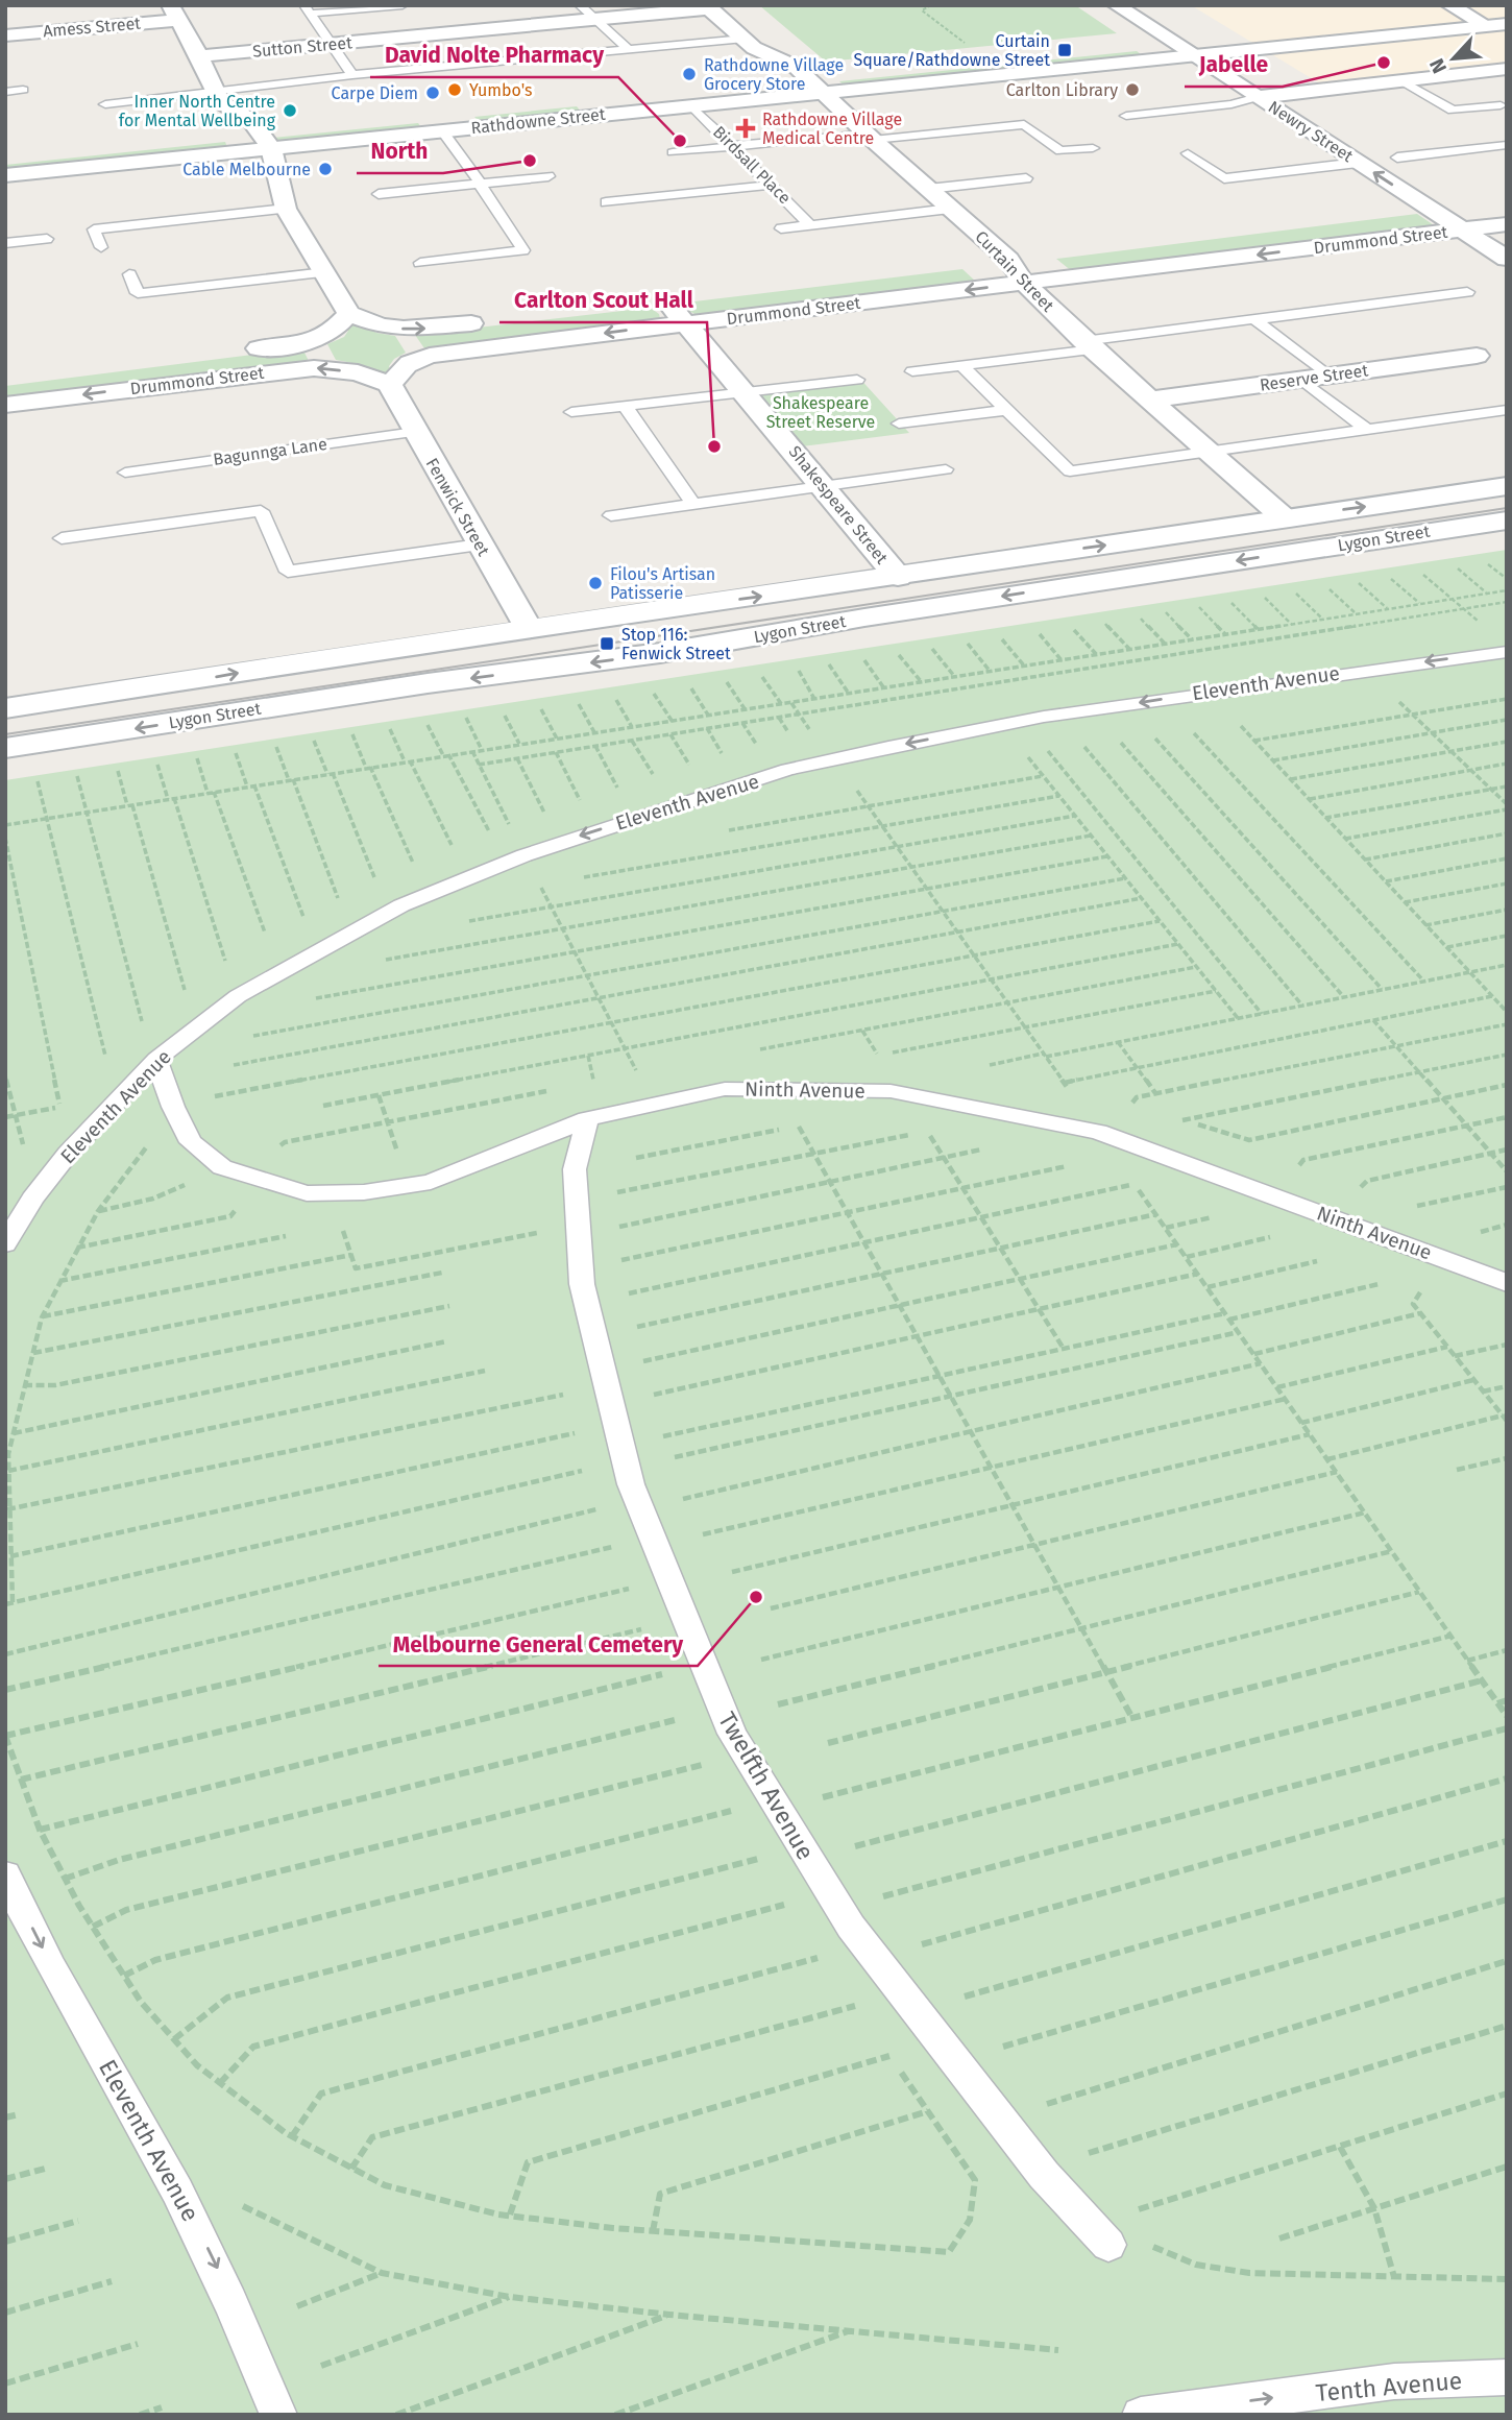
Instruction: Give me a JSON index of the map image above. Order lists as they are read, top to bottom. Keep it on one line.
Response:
{"streets":{"street":["Amess Street","Sutton Street","Rathdowne Street","Newry Street","Drummond Street","Curtain Street","Reserve Street","Shakespeare Street","Fenwick Street","Lygon Street"],"lane":["Birdsall Place","Bagunnga Lane","Eleventh Avenue","Ninth Avenue","Twelfth Avenue","Tenth Avenue"]},"crossings":[["Sutton Street","Curtain Street"],["Rathdowne Street","Newry Street"],["Rathdowne Street","Birdsall Place"],["Rathdowne Street","Curtain Street"],["Newry Street","Drummond Street"],["Drummond Street","Curtain Street"],["Drummond Street","Shakespeare Street"],["Drummond Street","Fenwick Street"],["Curtain Street","Reserve Street"],["Curtain Street","Lygon Street"],["Bagunnga Lane","Fenwick Street"],["Shakespeare Street","Lygon Street"],["Fenwick Street","Lygon Street"],["Eleventh Avenue","Ninth Avenue"],["Ninth Avenue","Twelfth Avenue"]],"one_way":["Tenth Avenue"],"parks":["Shakespeare Street Reserve"],"places":{"transit":["Curtain Square/Rathdowne Street","Stop 116: Fenwick Street"],"other":["Jabelle","Rathdowne Village Grocery Store","Yumbo's","Carlton Library","Carpe Diem","Inner North Centre for Mental Wellbeing","David Nolte Pharmacy","North","Cable Melbourne","Carlton Scout Hall","Filou's Artisan Patisserie","Melbourne General Cemetery"],"health":["Rathdowne Village Medical Centre"]},"north":"bottom left"}
